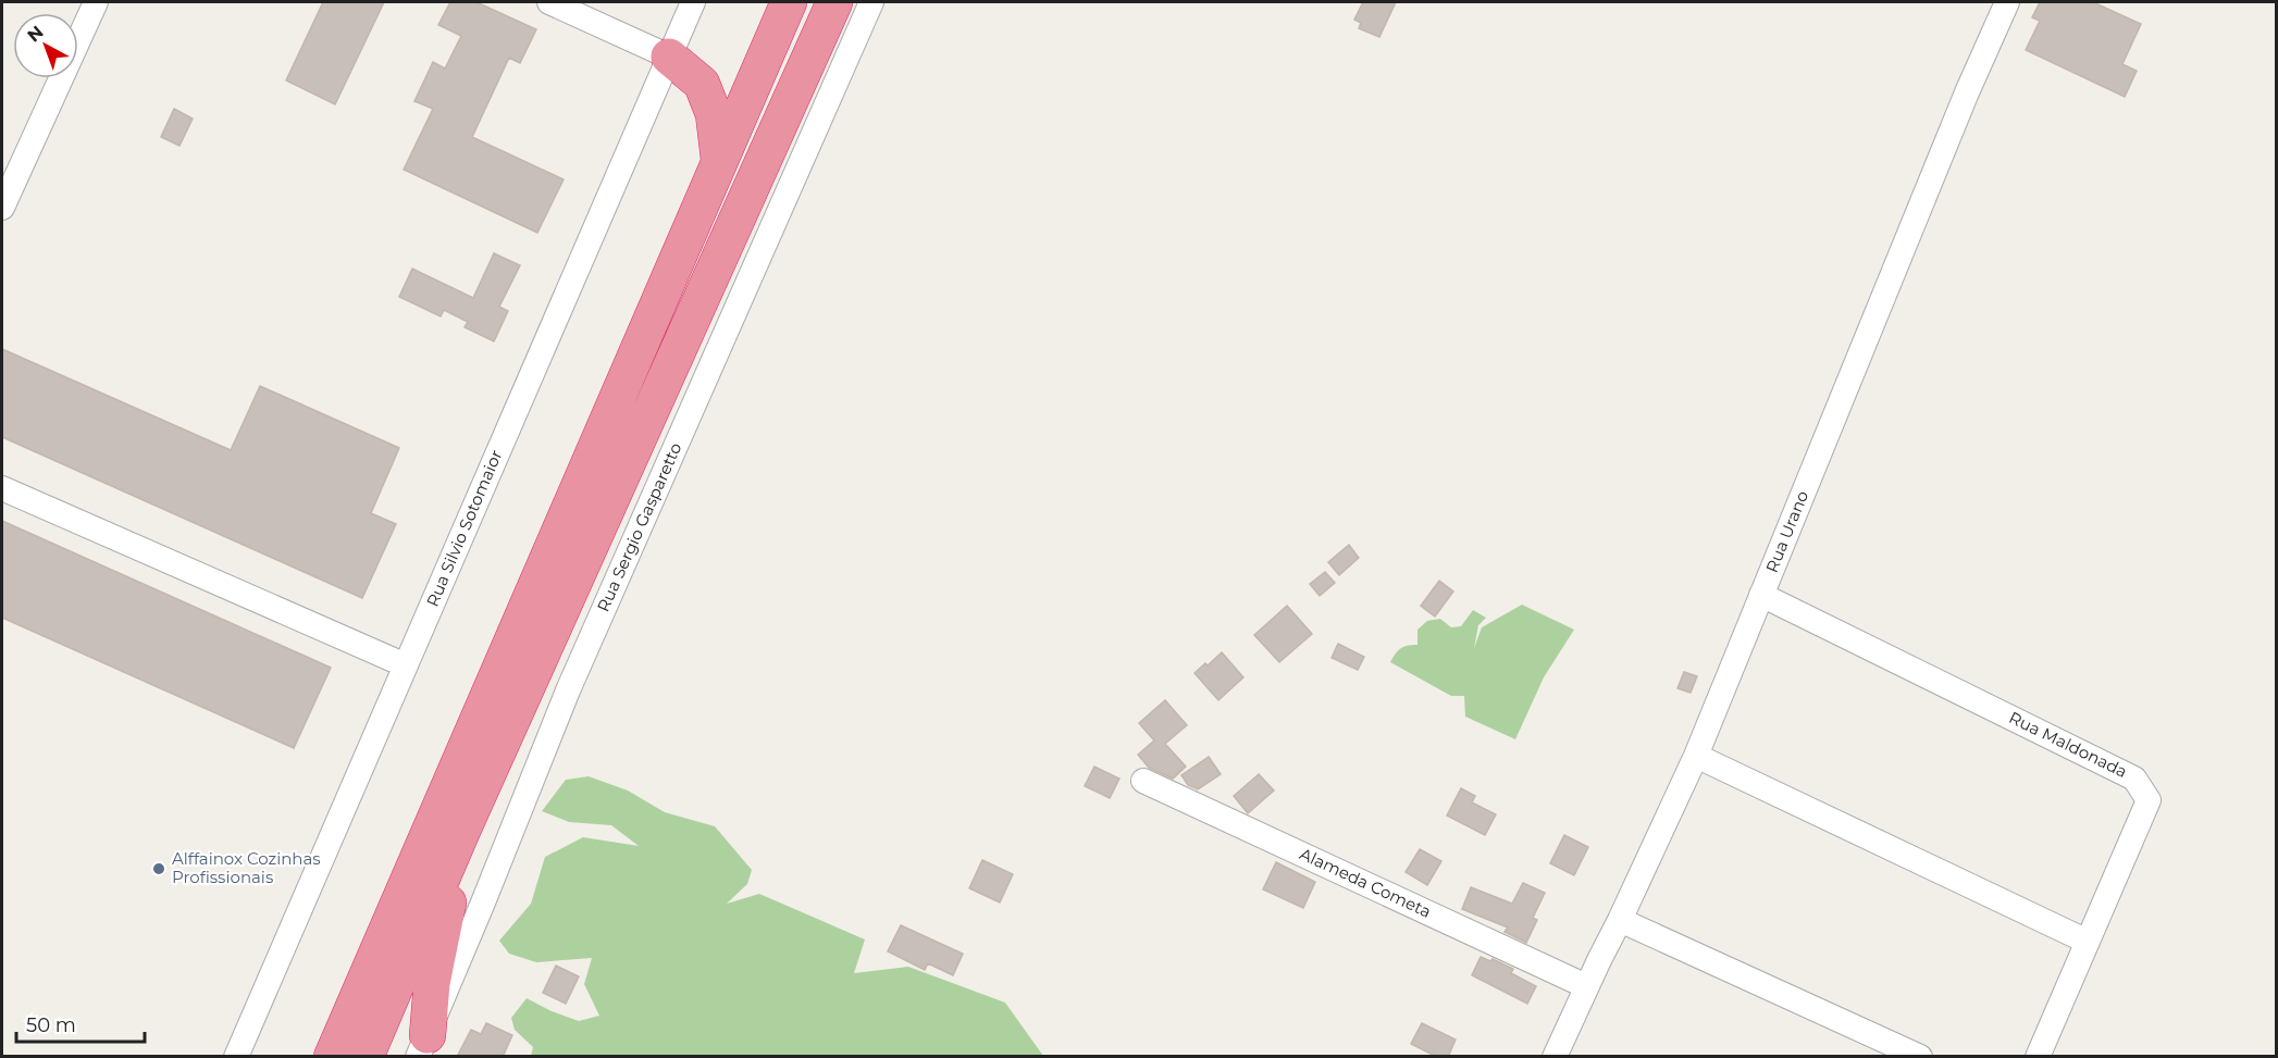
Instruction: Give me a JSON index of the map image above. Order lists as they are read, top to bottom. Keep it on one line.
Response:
{"streets":{"street":["Rua Sergio Gasparetto","Rua Silvio Sotomaior","Rua Urano","Rua Maldonada","Alameda Cometa"]},"crossings":[["Rua Urano","Rua Maldonada"],["Rua Urano","Alameda Cometa"]],"places":["Alffainox Cozinhas Profissionais"],"scale_bar":"50 m","north":"top left"}
